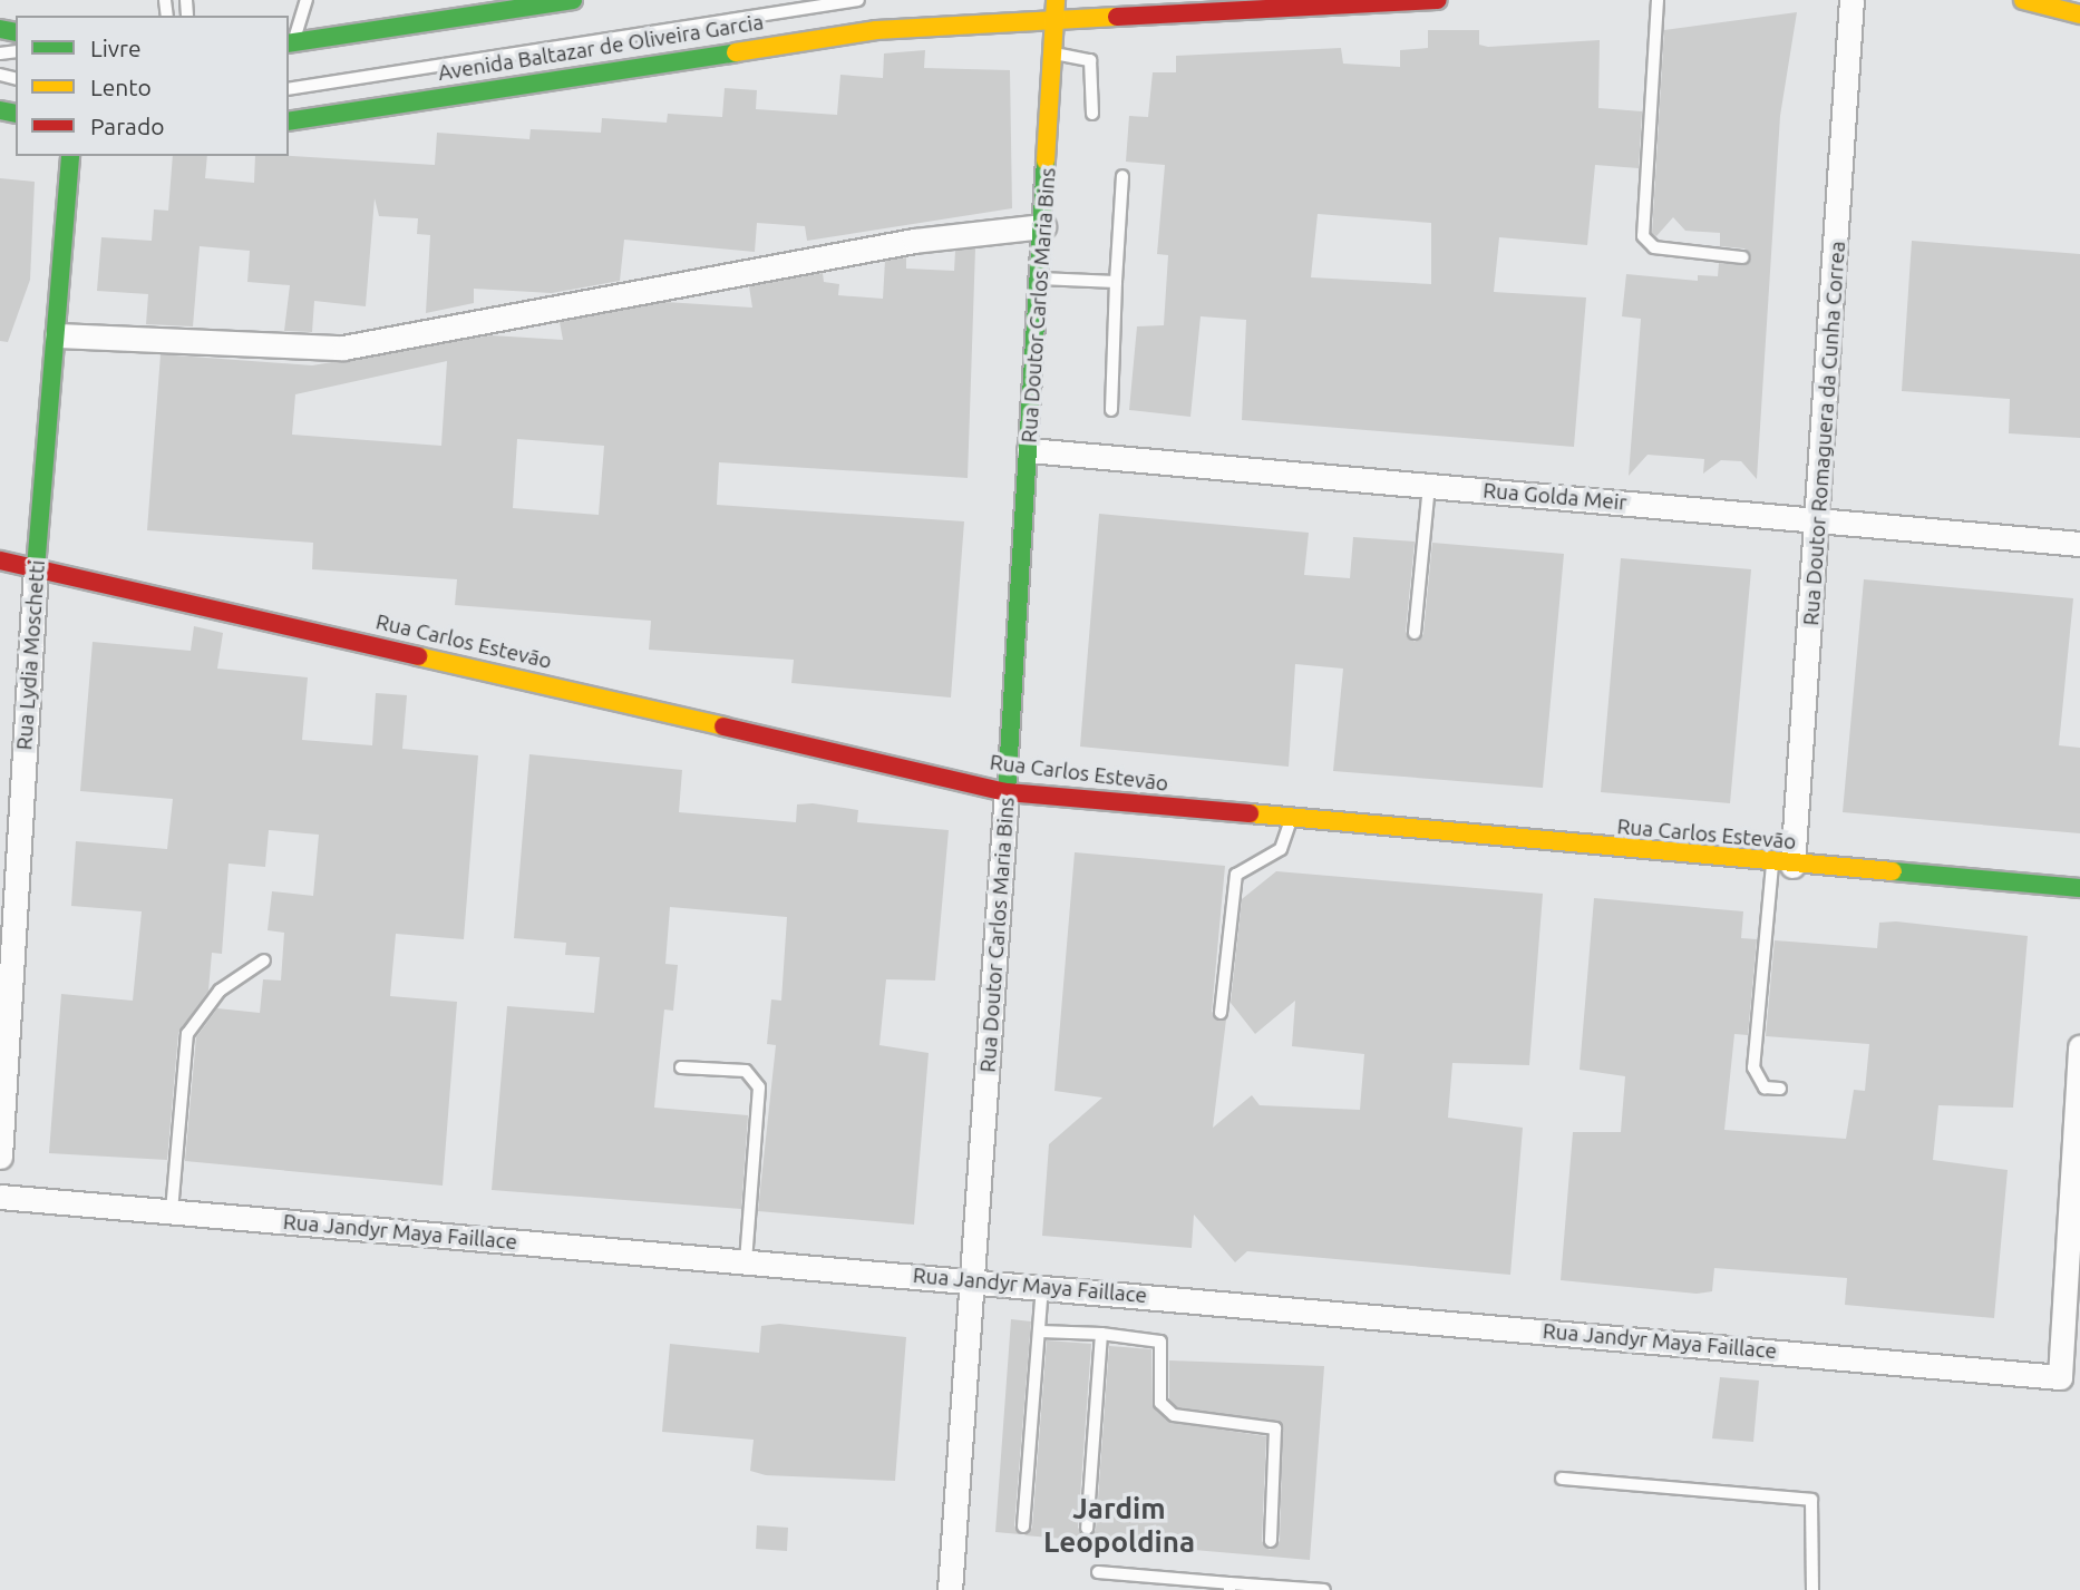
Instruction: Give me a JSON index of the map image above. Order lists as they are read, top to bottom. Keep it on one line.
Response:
{"streets":{"street":["Avenida Baltazar de Oliveira Garcia","Rua Doutor Carlos Maria Bins","Rua Doutor Romaguera da Cunha Correa","Rua Golda Meir","Rua Carlos Estevão","Rua Lydia Moschetti","Rua Jandyr Maya Faillace"]},"crossings":[["Avenida Baltazar de Oliveira Garcia","Rua Doutor Carlos Maria Bins"],["Rua Doutor Carlos Maria Bins","Rua Golda Meir"],["Rua Doutor Carlos Maria Bins","Rua Carlos Estevão"],["Rua Doutor Carlos Maria Bins","Rua Jandyr Maya Faillace"],["Rua Doutor Romaguera da Cunha Correa","Rua Golda Meir"],["Rua Doutor Romaguera da Cunha Correa","Rua Carlos Estevão"],["Rua Carlos Estevão","Rua Lydia Moschetti"]],"districts":["Jardim Leopoldina"],"legend":["Livre","Lento","Parado"]}
